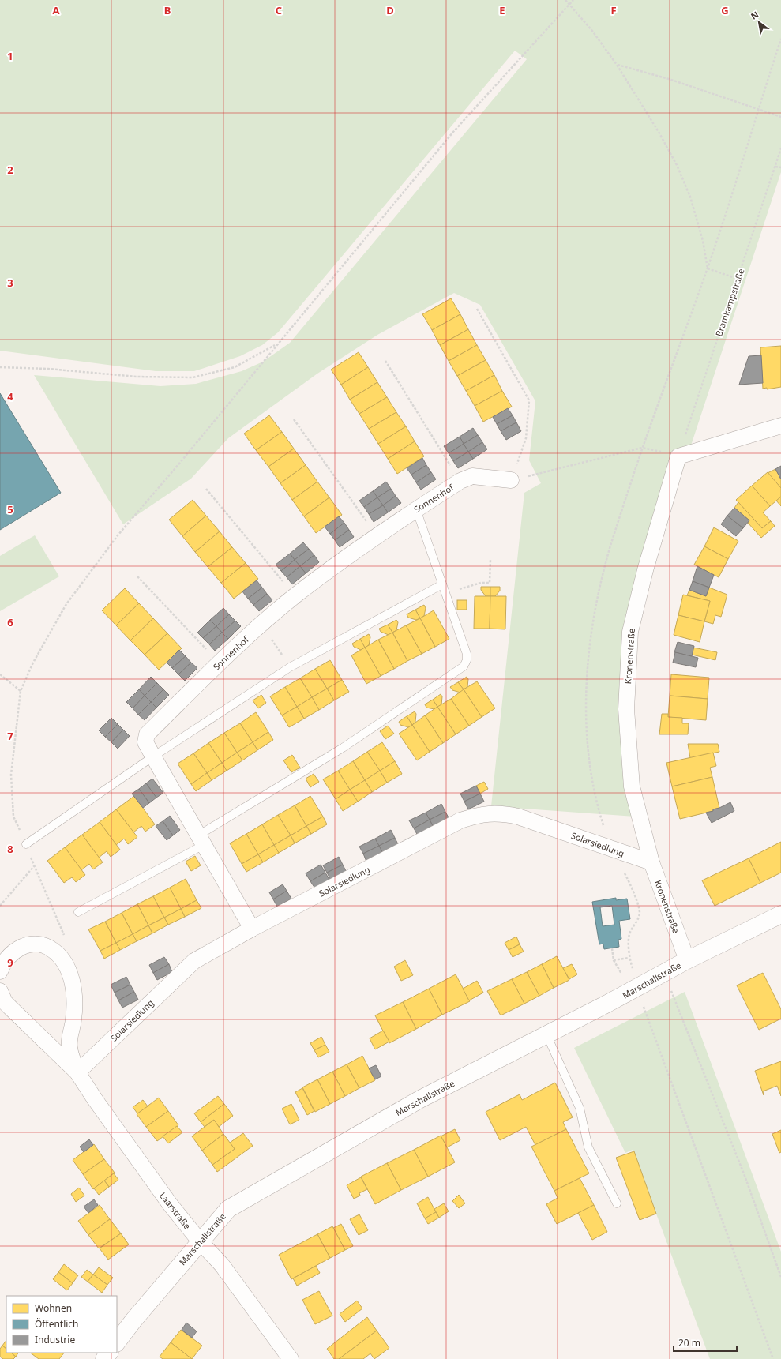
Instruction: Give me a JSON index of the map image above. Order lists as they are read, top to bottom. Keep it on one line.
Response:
{"streets":{"street":["Sonnenhof","Kronenstraße","Solarsiedlung","Marschallstraße","Laarstraße"],"path":["Bramkampstraße"]},"crossings":[["Bramkampstraße","Kronenstraße"],["Sonnenhof","Solarsiedlung"],["Kronenstraße","Solarsiedlung"],["Kronenstraße","Marschallstraße"],["Solarsiedlung","Laarstraße"],["Marschallstraße","Laarstraße"]],"legend":["Wohnen","Öffentlich","Industrie"],"scale_bar":"20 m","north":"top left","grid":{"columns":["A","B","C","D","E","F","G"],"rows":["1","2","3","4","5","6","7","8","9"]}}
